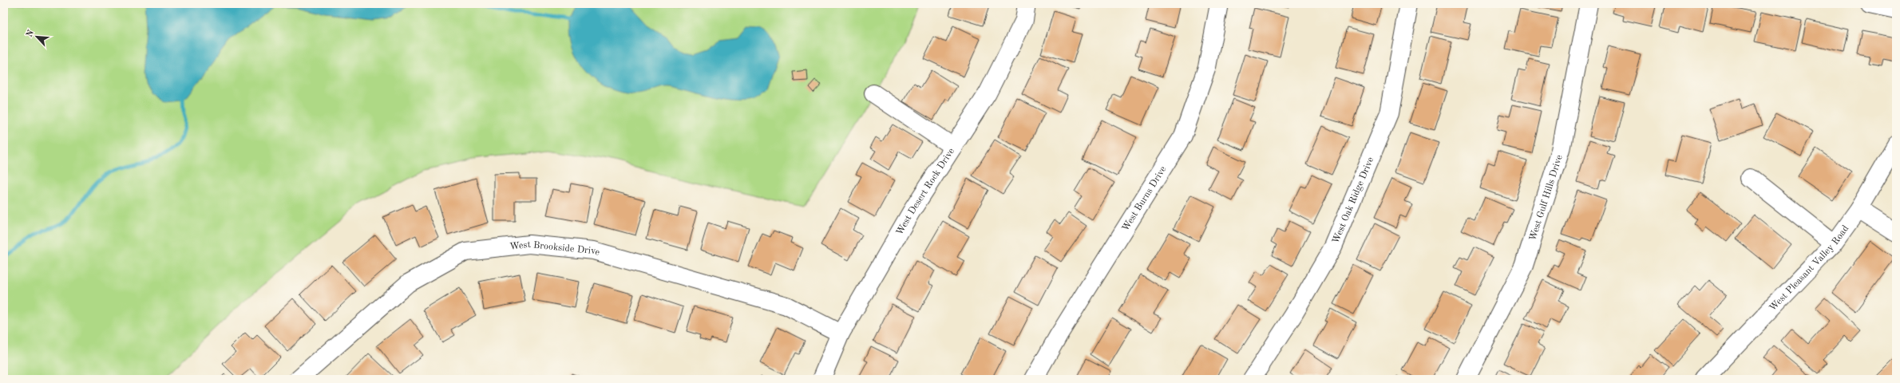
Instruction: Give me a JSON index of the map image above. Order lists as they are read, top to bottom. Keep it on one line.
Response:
{"streets":{"street":["West Desert Rock Drive","West Gulf Hills Drive","West Burns Drive","West Oak Ridge Drive","West Brookside Drive","West Pleasant Valley Road"]},"crossings":[["West Desert Rock Drive","West Brookside Drive"]],"north":"top left"}
